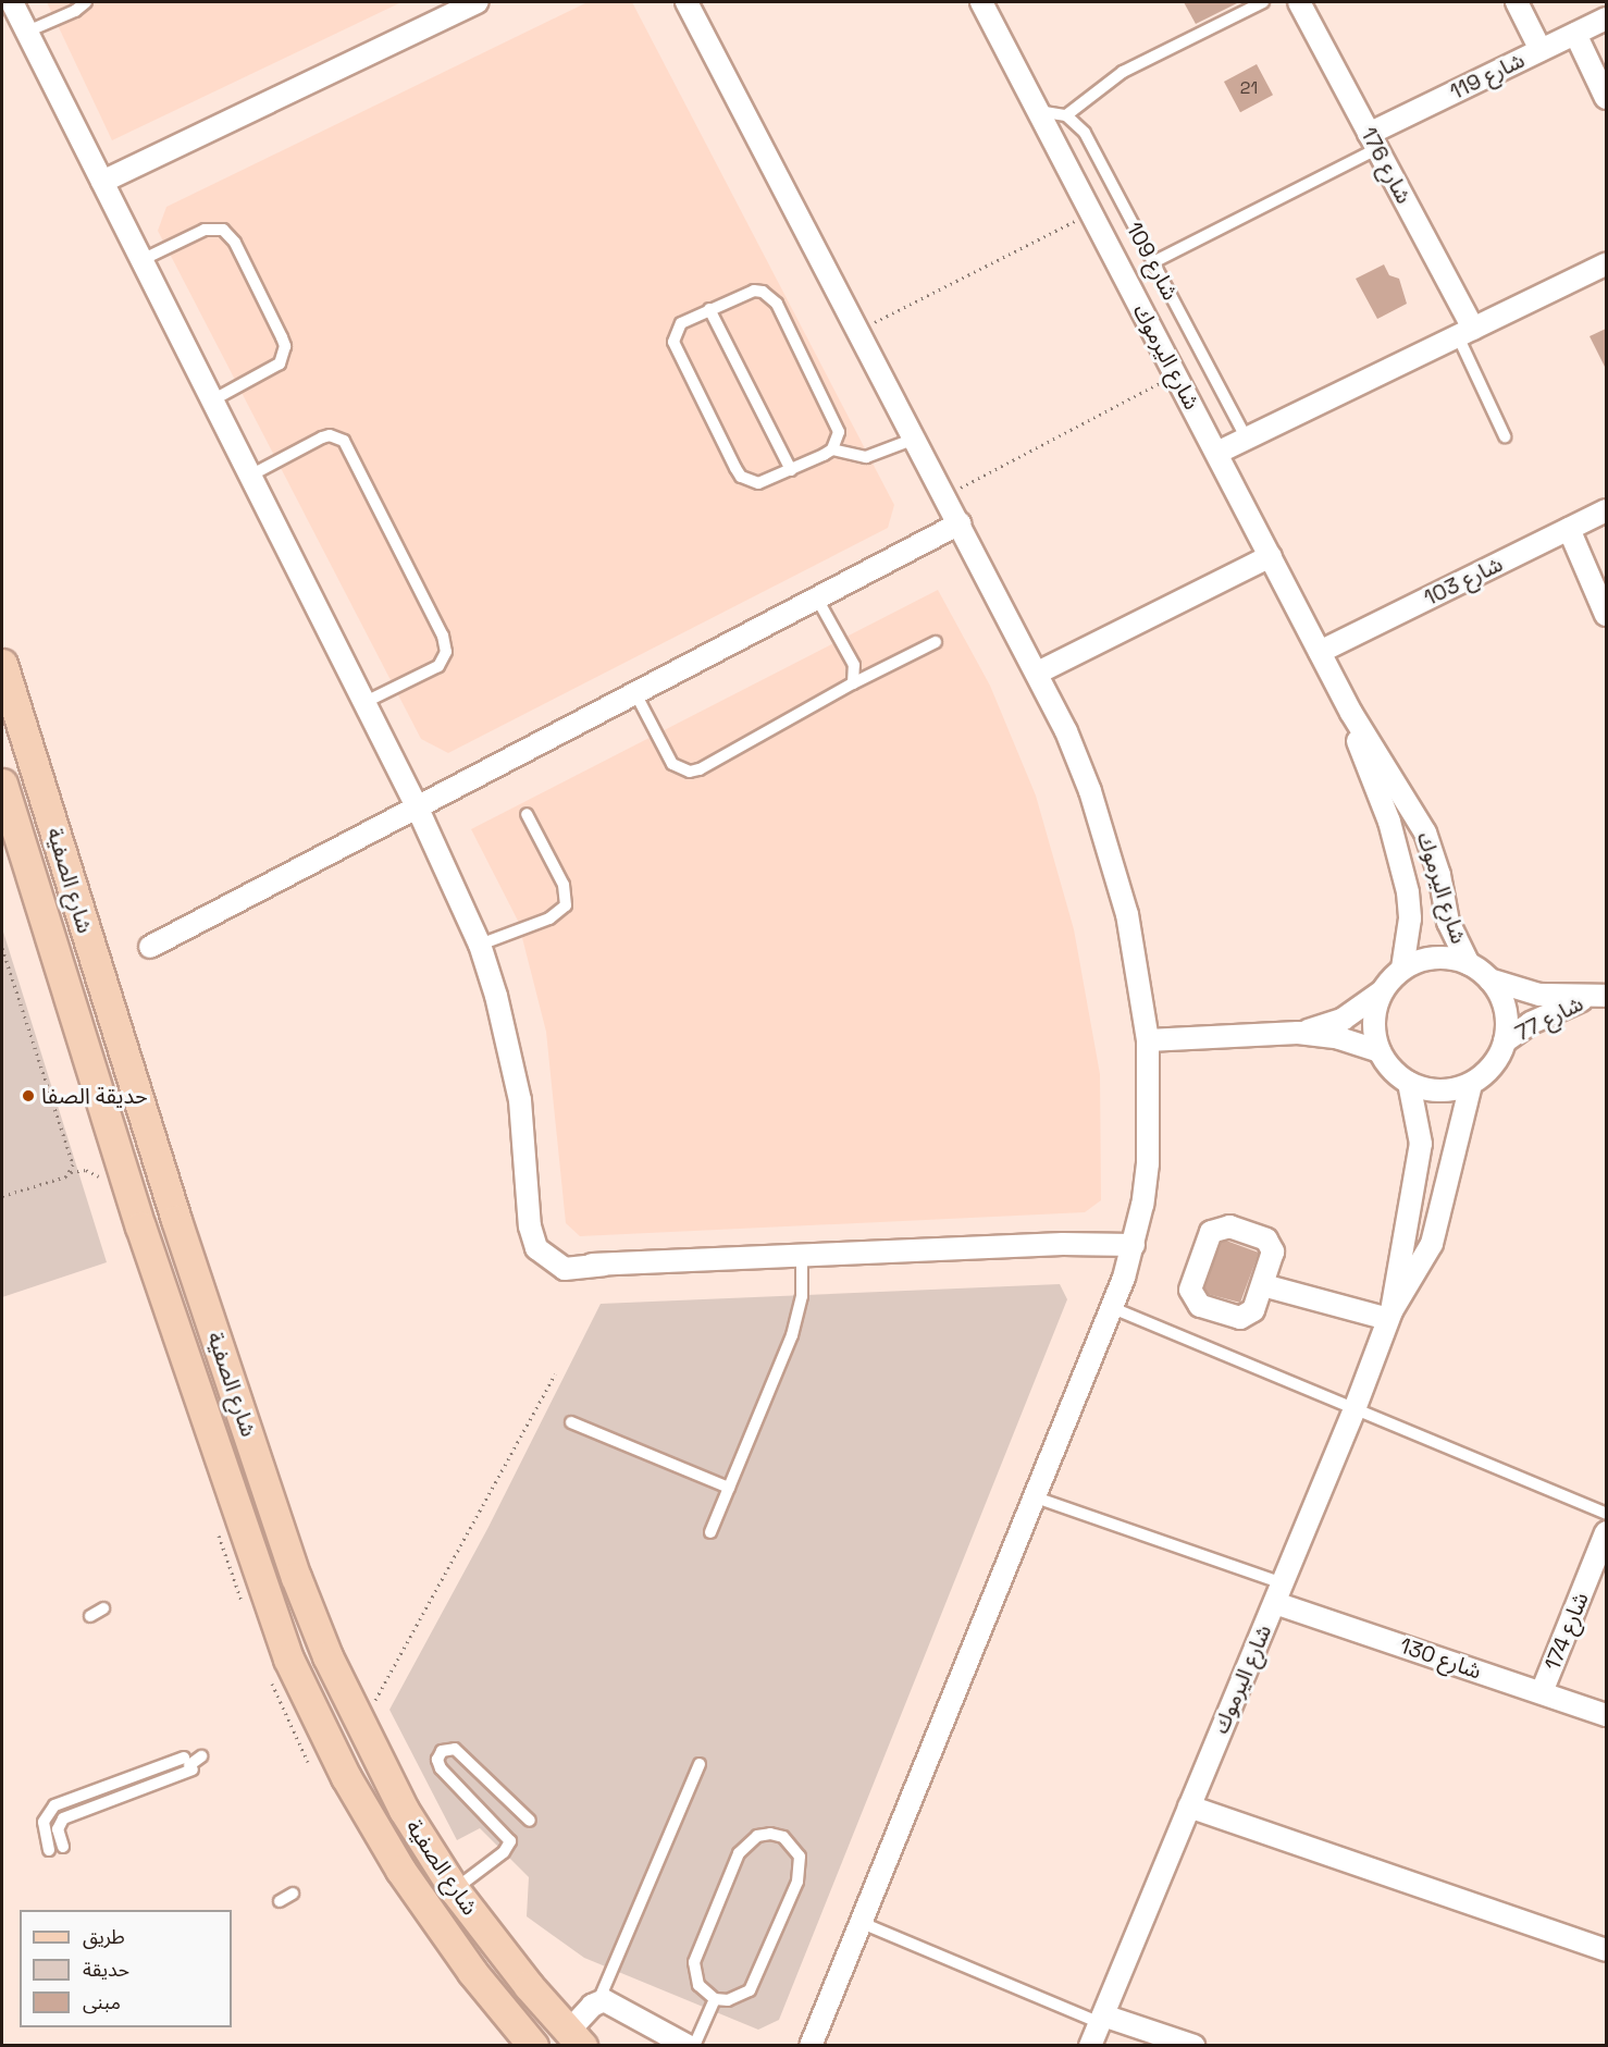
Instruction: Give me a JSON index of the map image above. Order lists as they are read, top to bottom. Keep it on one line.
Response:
{"streets":{"main road":["شارع الصفية"],"street":["شارع 119","شارع 176","شارع اليرموك","شارع 103","شارع 77","شارع 174","شارع 130"],"lane":["شارع 109"]},"crossings":[["شارع 119","شارع 176"],["شارع اليرموك","شارع 103"],["شارع اليرموك","شارع 77"],["شارع اليرموك","شارع 130"],["شارع 174","شارع 130"]],"places":["حديقة الصفا"],"house_numbers":["21"],"legend":["طريق","حديقة","مبنى"]}
